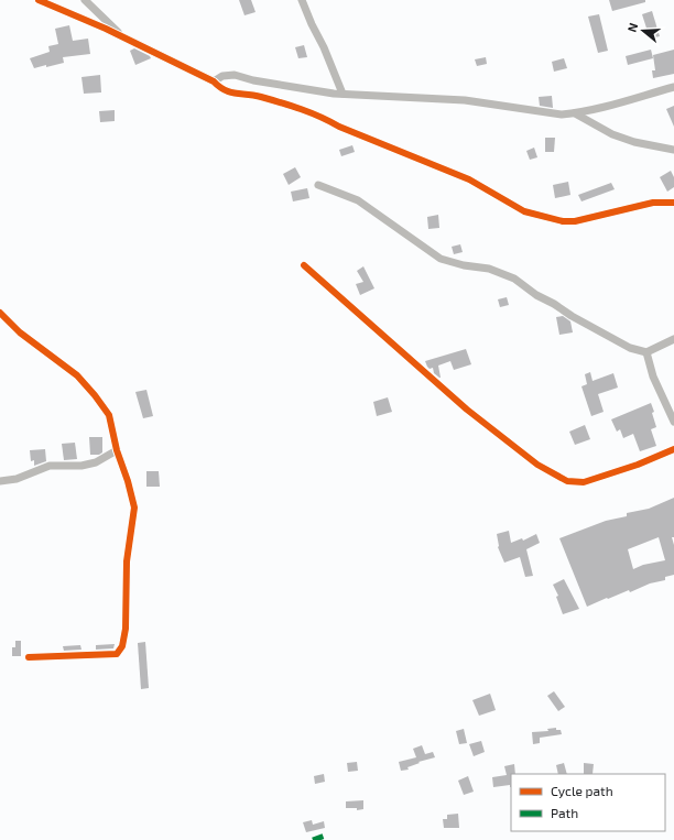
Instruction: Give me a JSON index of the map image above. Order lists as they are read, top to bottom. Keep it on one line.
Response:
{"legend":["Cycle path","Path"],"north":"left"}
